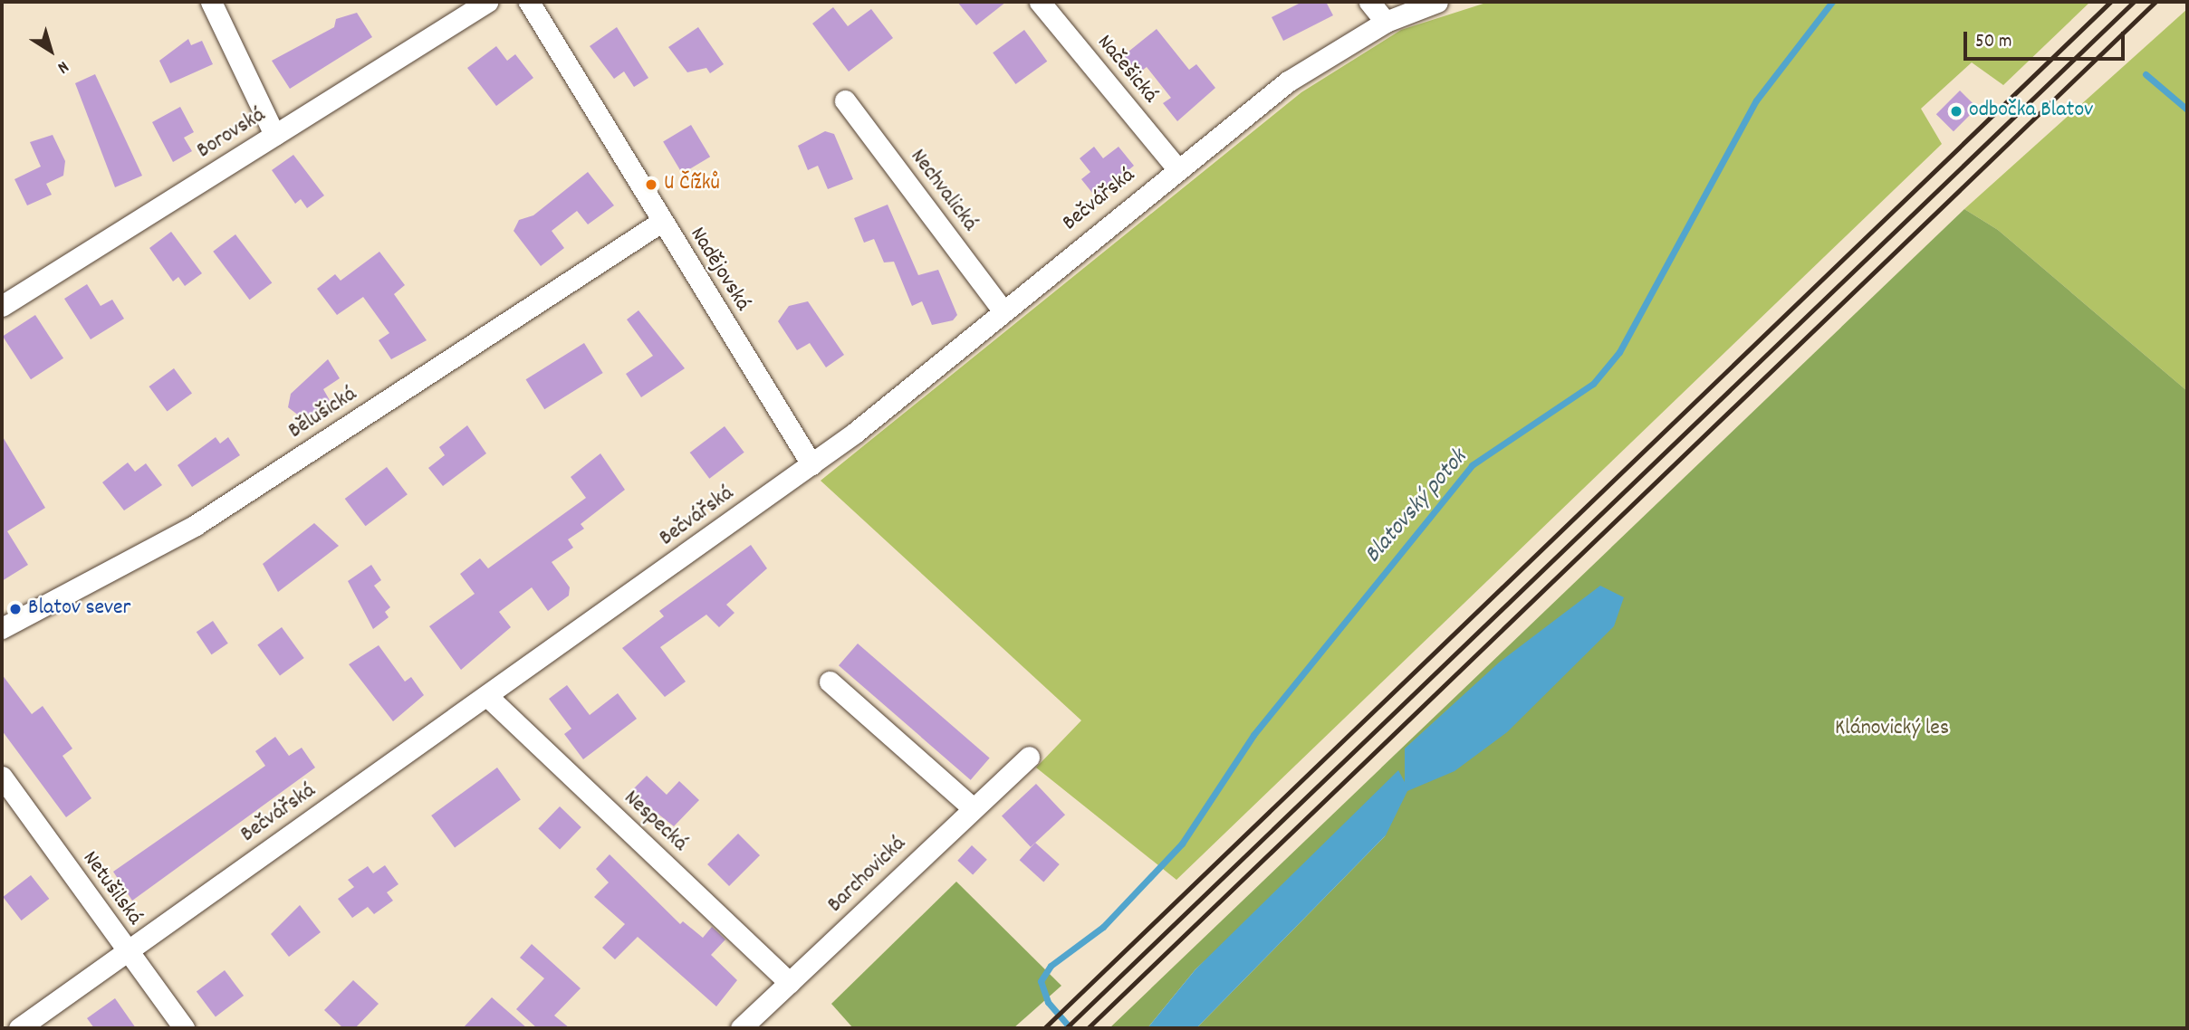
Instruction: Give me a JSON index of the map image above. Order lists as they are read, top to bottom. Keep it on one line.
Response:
{"streets":{"street":["Načešická","Borovská","Nechvalická","Bečvářská","Nadějovská","Bělušická","Nespecká","Barchovická","Netušilská"]},"crossings":[["Načešická","Bečvářská"],["Nechvalická","Bečvářská"],["Bečvářská","Nadějovská"],["Bečvářská","Nespecká"],["Bečvářská","Netušilská"],["Nadějovská","Bělušická"],["Nespecká","Barchovická"]],"water":["Blatovský potok"],"parks":["Klánovický les"],"places":["odbočka Blatov","U Čížků","Blatov sever"],"scale_bar":"50 m","north":"bottom right"}
